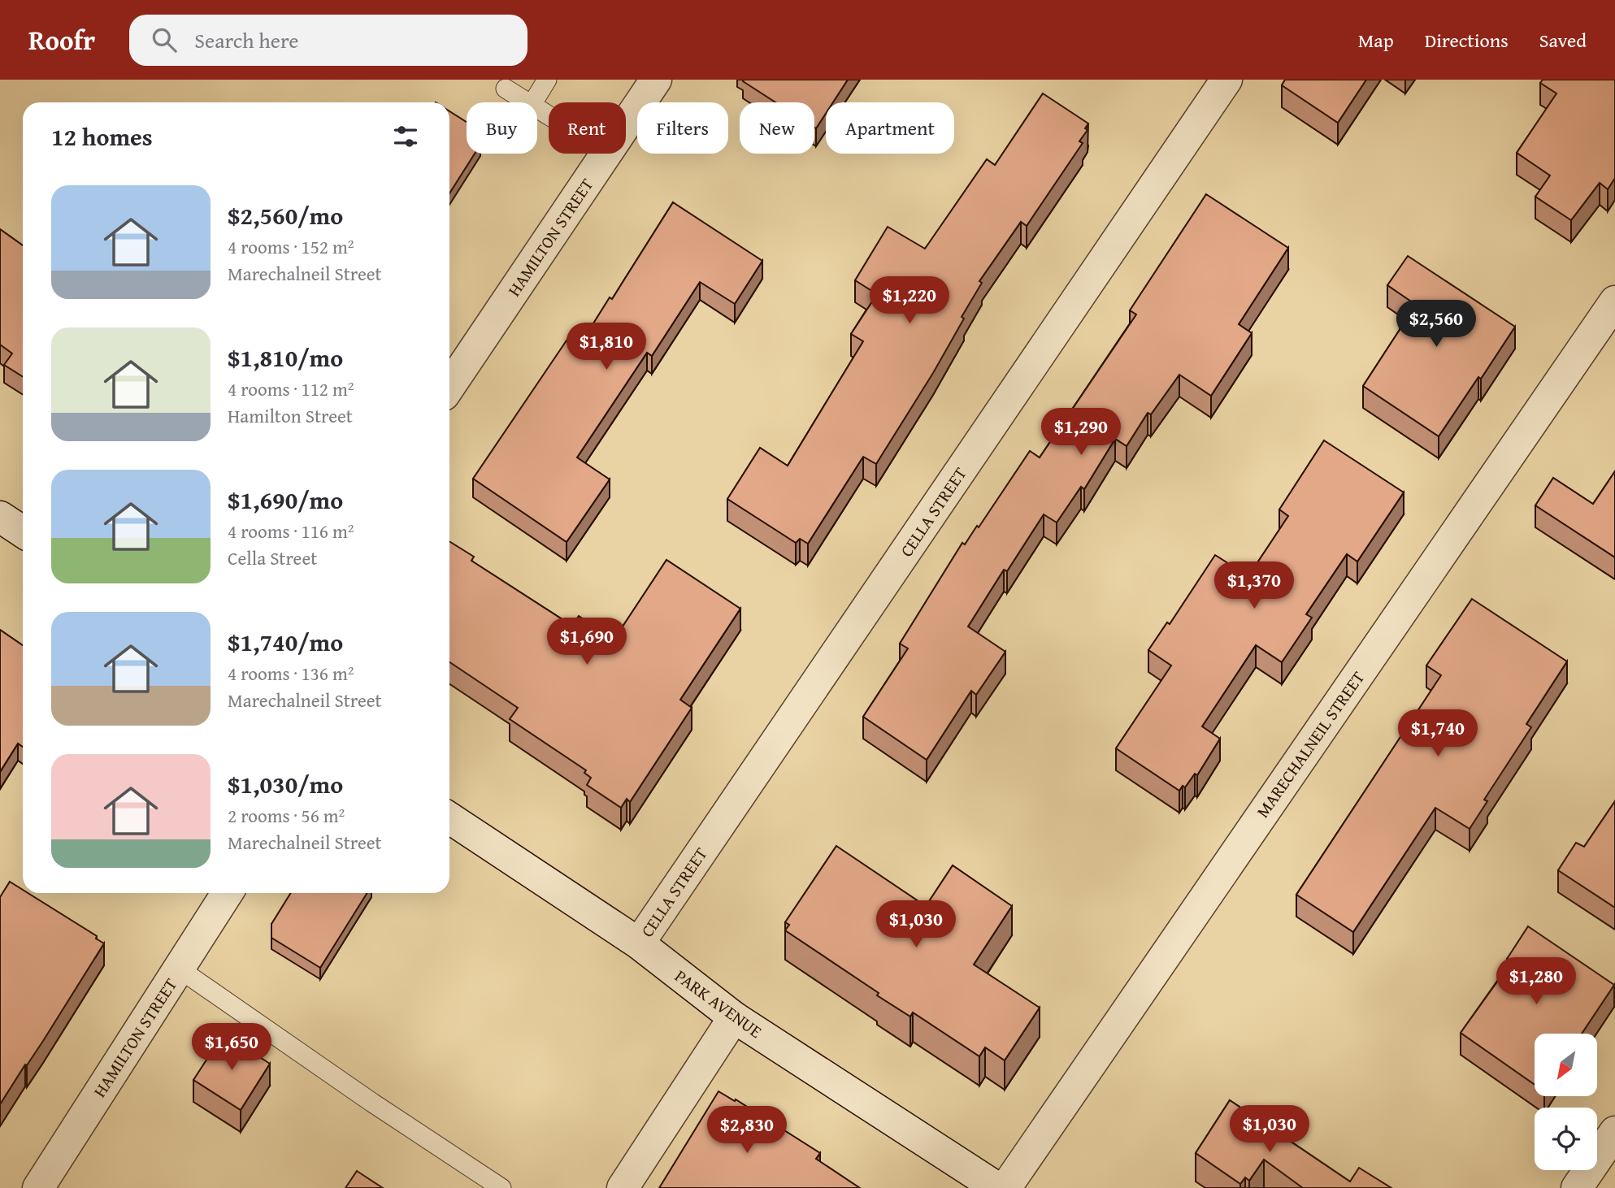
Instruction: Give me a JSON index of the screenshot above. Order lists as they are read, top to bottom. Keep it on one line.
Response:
{"streets":{"street":["HAMILTON STREET","CELLA STREET","MARECHALNEIL STREET","PARK AVENUE"]},"crossings":[["CELLA STREET","PARK AVENUE"]],"north":"bottom left","page":{"header":"Roofr","search":"Search here","nav":["Map","Directions","Saved"],"chip":["Buy","Rent","Filters","New","Apartment"],"heading":"12 homes","list":[{"name":"$2,560/mo","note":"4 rooms · 152 m² · Marechalneil Street"},{"name":"$1,810/mo","note":"4 rooms · 112 m² · Hamilton Street"},{"name":"$1,690/mo","note":"4 rooms · 116 m² · Cella Street"},{"name":"$1,740/mo","note":"4 rooms · 136 m² · Marechalneil Street"},{"name":"$1,030/mo","note":"2 rooms · 56 m² · Marechalneil Street"}],"price":["$1,220","$2,560","$1,810","$1,290","$1,370","$1,690","$1,740","$1,030","$1,280","$1,650","$1,030","$2,830"]}}
